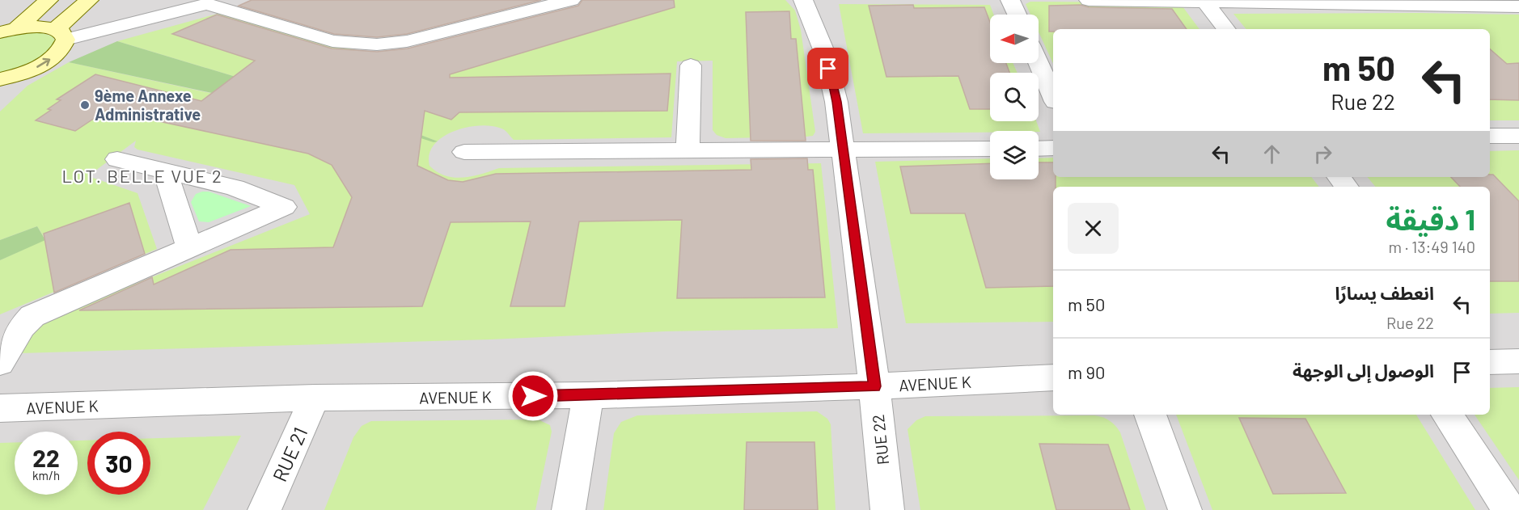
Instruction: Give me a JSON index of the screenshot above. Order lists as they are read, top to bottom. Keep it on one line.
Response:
{"streets":{"street":["AVENUE K","RUE 22","RUE 21"]},"crossings":[["AVENUE K","RUE 22"],["AVENUE K","RUE 21"]],"districts":["LOT. BELLE VUE 2"],"places":["9ème Annexe Administrative"],"north":"left","page":{"turn":["50 m","Rue 22"],"heading":["1 دقيقة","140 m · 13:49"],"list":[{"name":"انعطف يسارًا","note":"Rue 22","value":"50 m"},{"name":"الوصول إلى الوجهة","value":"90 m"}],"speed":"22 km/h","limit":"30"}}
